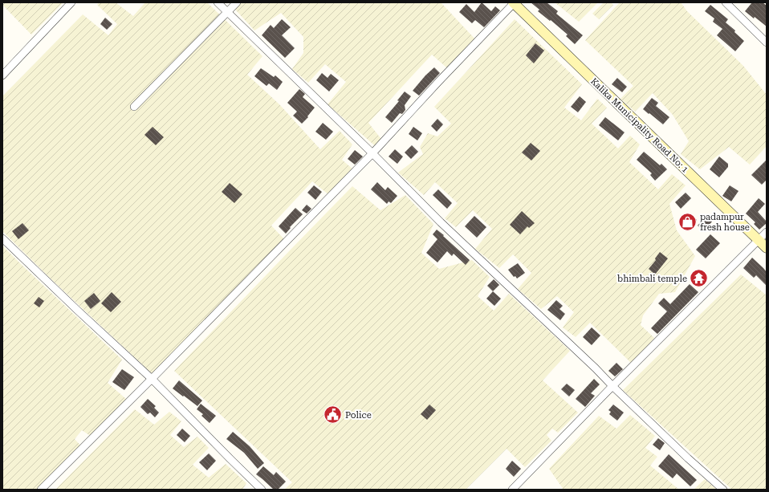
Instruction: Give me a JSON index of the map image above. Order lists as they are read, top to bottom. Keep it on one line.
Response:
{"streets":{"street":["Kalika Municipality Road No: 1"]},"places":{"shop":["padampur fresh house"],"temple":["bhimbali temple"],"public building":["Police"]}}
